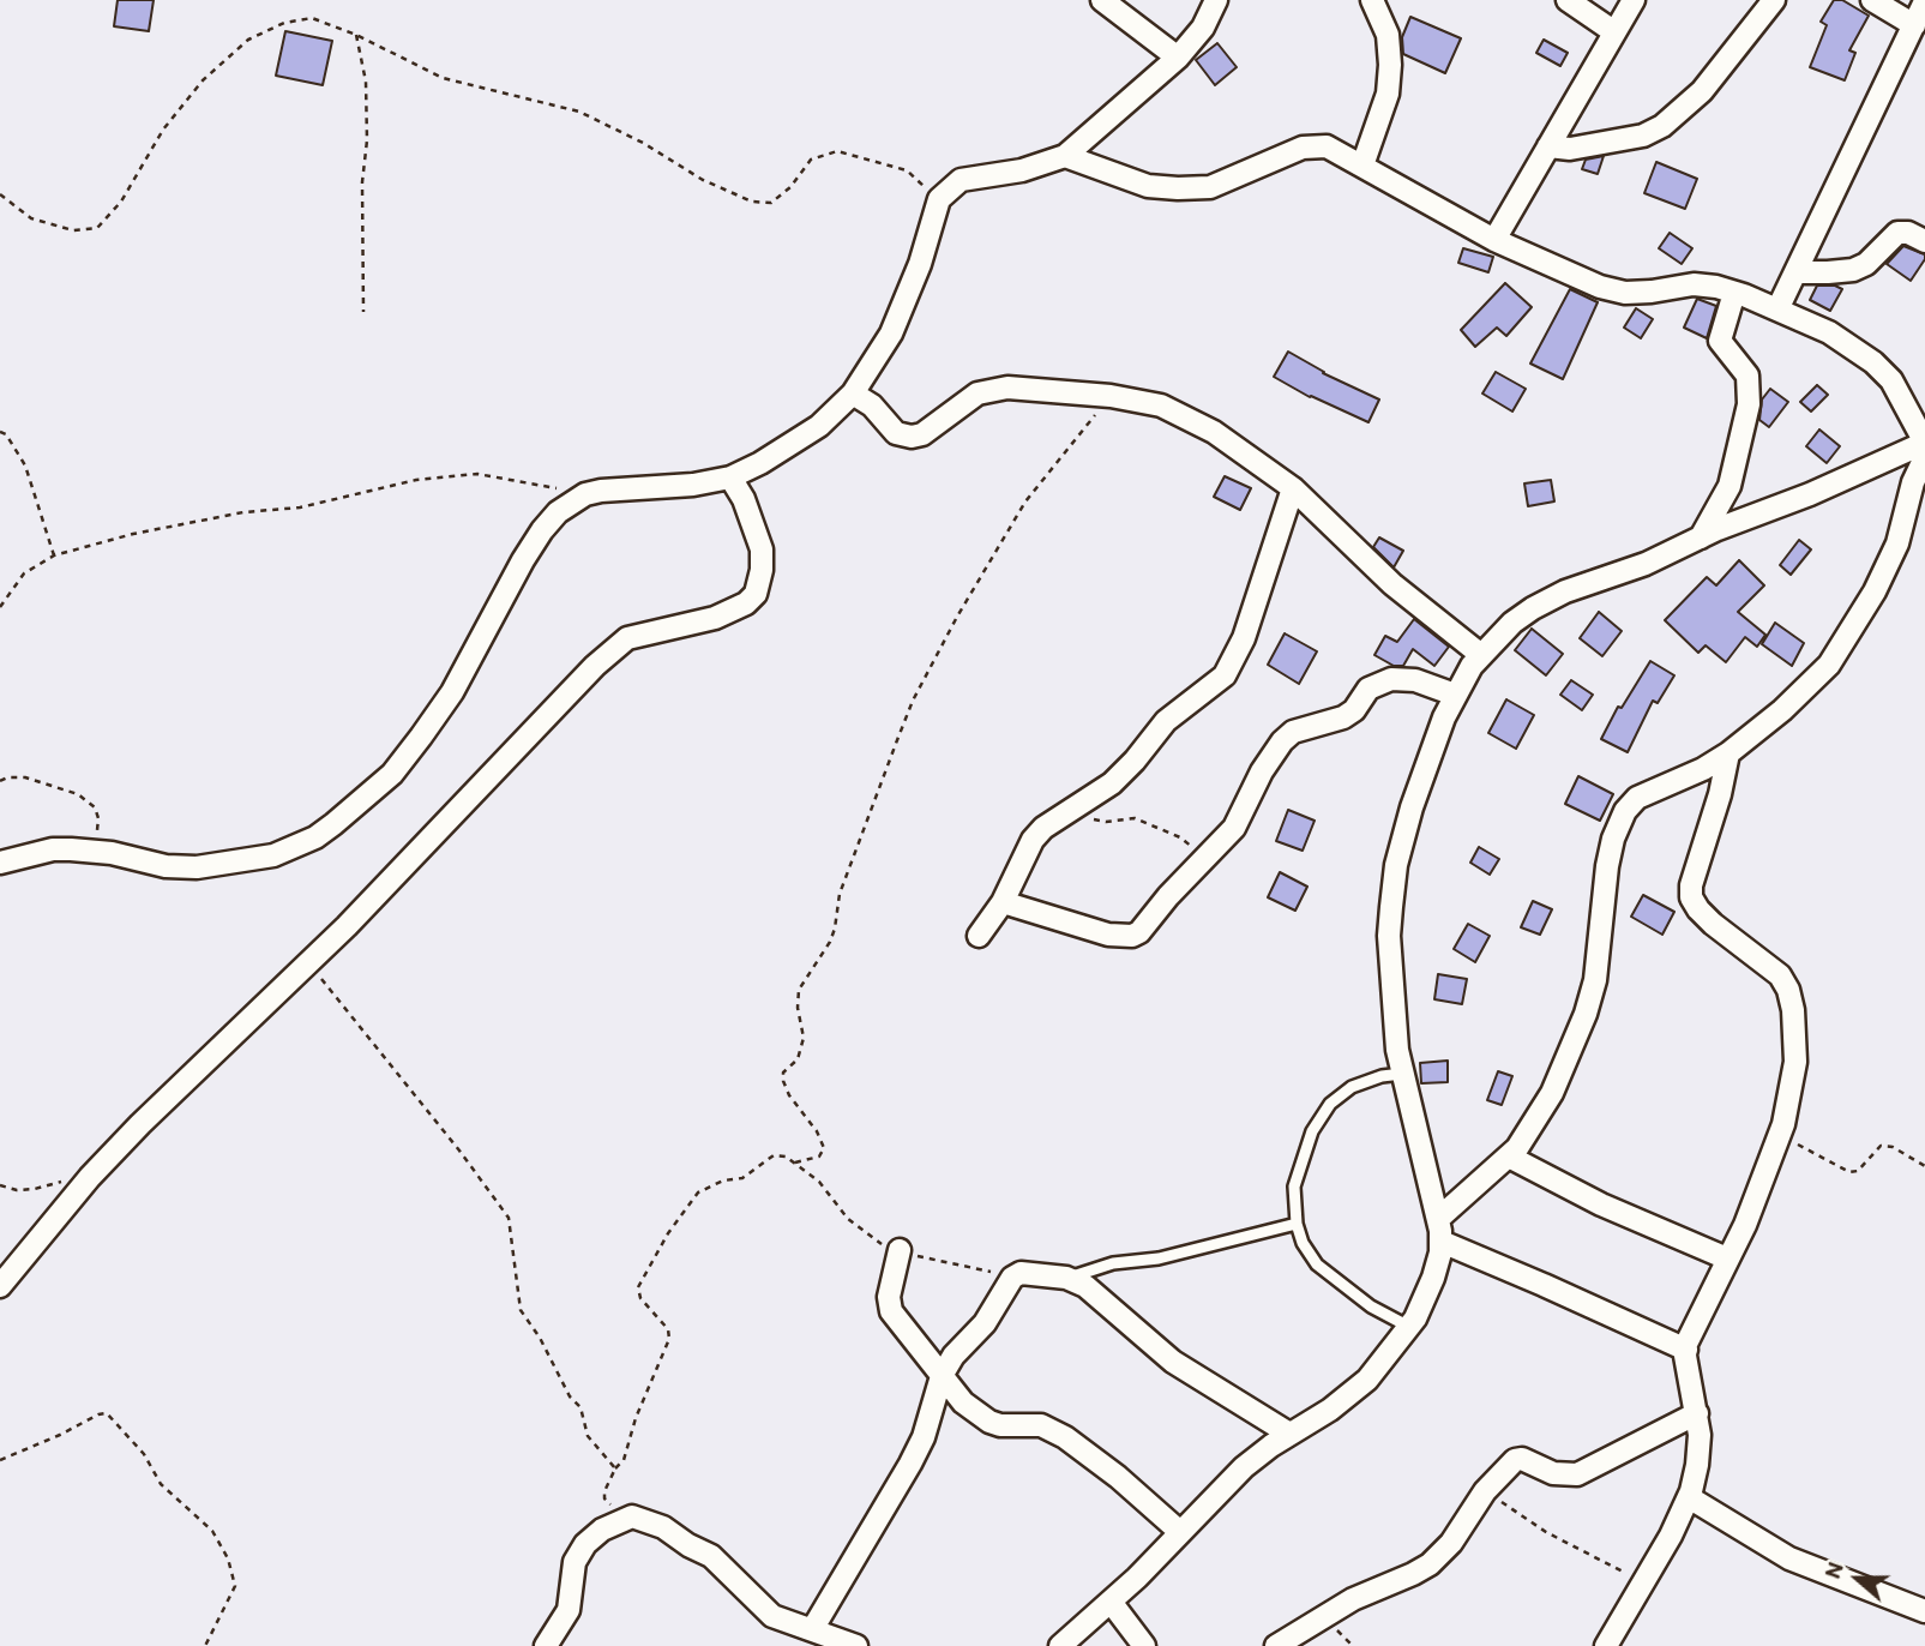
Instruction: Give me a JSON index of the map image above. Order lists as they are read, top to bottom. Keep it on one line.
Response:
{"north":"left"}
